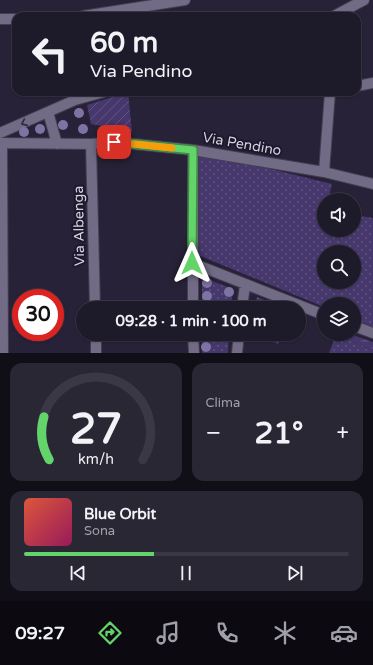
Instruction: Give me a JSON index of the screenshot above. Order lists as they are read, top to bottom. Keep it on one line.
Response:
{"streets":{"street":["Via Pendino","Via Albenga"]},"crossings":[["Via Pendino","Via Albenga"]],"page":{"turn":["60 m","Via Pendino"],"limit":"30","trip":"09:28 · 1 min · 100 m","tile":"Clima","heat":["−","21°","+"],"song":["Blue Orbit","Sona"],"tabs":"09:27","gauge":["27","km/h"]}}
